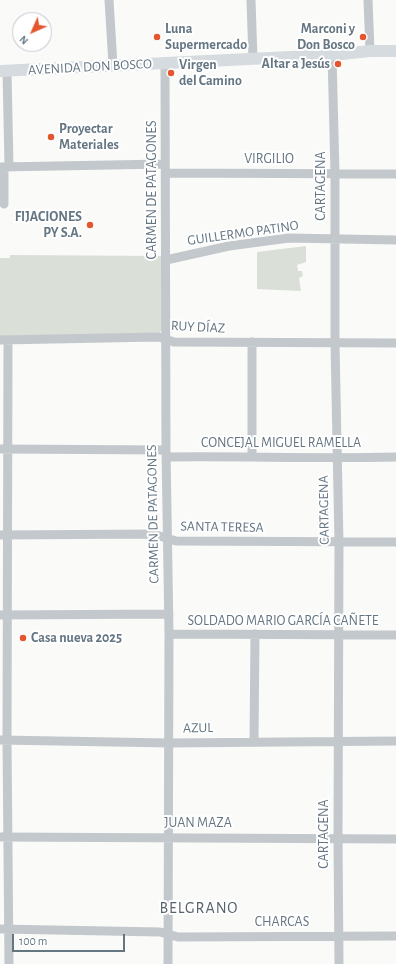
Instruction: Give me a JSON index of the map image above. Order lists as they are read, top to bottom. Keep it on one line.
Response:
{"streets":{"main road":["AVENIDA DON BOSCO"],"street":["VIRGILIO","CARTAGENA","CARMEN DE PATAGONES","GUILLERMO PATINO","RUY DÍAZ","CONCEJAL MIGUEL RAMELLA","SANTA TERESA","SOLDADO MARIO GARCÍA CAÑETE","AZUL","JUAN MAZA","CHARCAS"]},"crossings":[["AVENIDA DON BOSCO","CARTAGENA"],["AVENIDA DON BOSCO","CARMEN DE PATAGONES"],["VIRGILIO","CARTAGENA"],["VIRGILIO","CARMEN DE PATAGONES"],["CARTAGENA","GUILLERMO PATINO"],["CARTAGENA","RUY DÍAZ"],["CARTAGENA","CONCEJAL MIGUEL RAMELLA"],["CARTAGENA","SANTA TERESA"],["CARTAGENA","SOLDADO MARIO GARCÍA CAÑETE"],["CARTAGENA","AZUL"],["CARTAGENA","JUAN MAZA"],["CARTAGENA","CHARCAS"],["CARMEN DE PATAGONES","GUILLERMO PATINO"],["CARMEN DE PATAGONES","RUY DÍAZ"],["CARMEN DE PATAGONES","CONCEJAL MIGUEL RAMELLA"],["CARMEN DE PATAGONES","SANTA TERESA"],["CARMEN DE PATAGONES","SOLDADO MARIO GARCÍA CAÑETE"],["CARMEN DE PATAGONES","AZUL"],["CARMEN DE PATAGONES","JUAN MAZA"],["CARMEN DE PATAGONES","CHARCAS"]],"districts":["BELGRANO"],"places":["Luna Supermercado","Marconi y Don Bosco","Altar a Jesús","Virgen del Camino","Proyectar Materiales","FIJACIONES PY S.A.","Casa nueva 2025"],"scale_bar":"100 m","north":"bottom left"}
